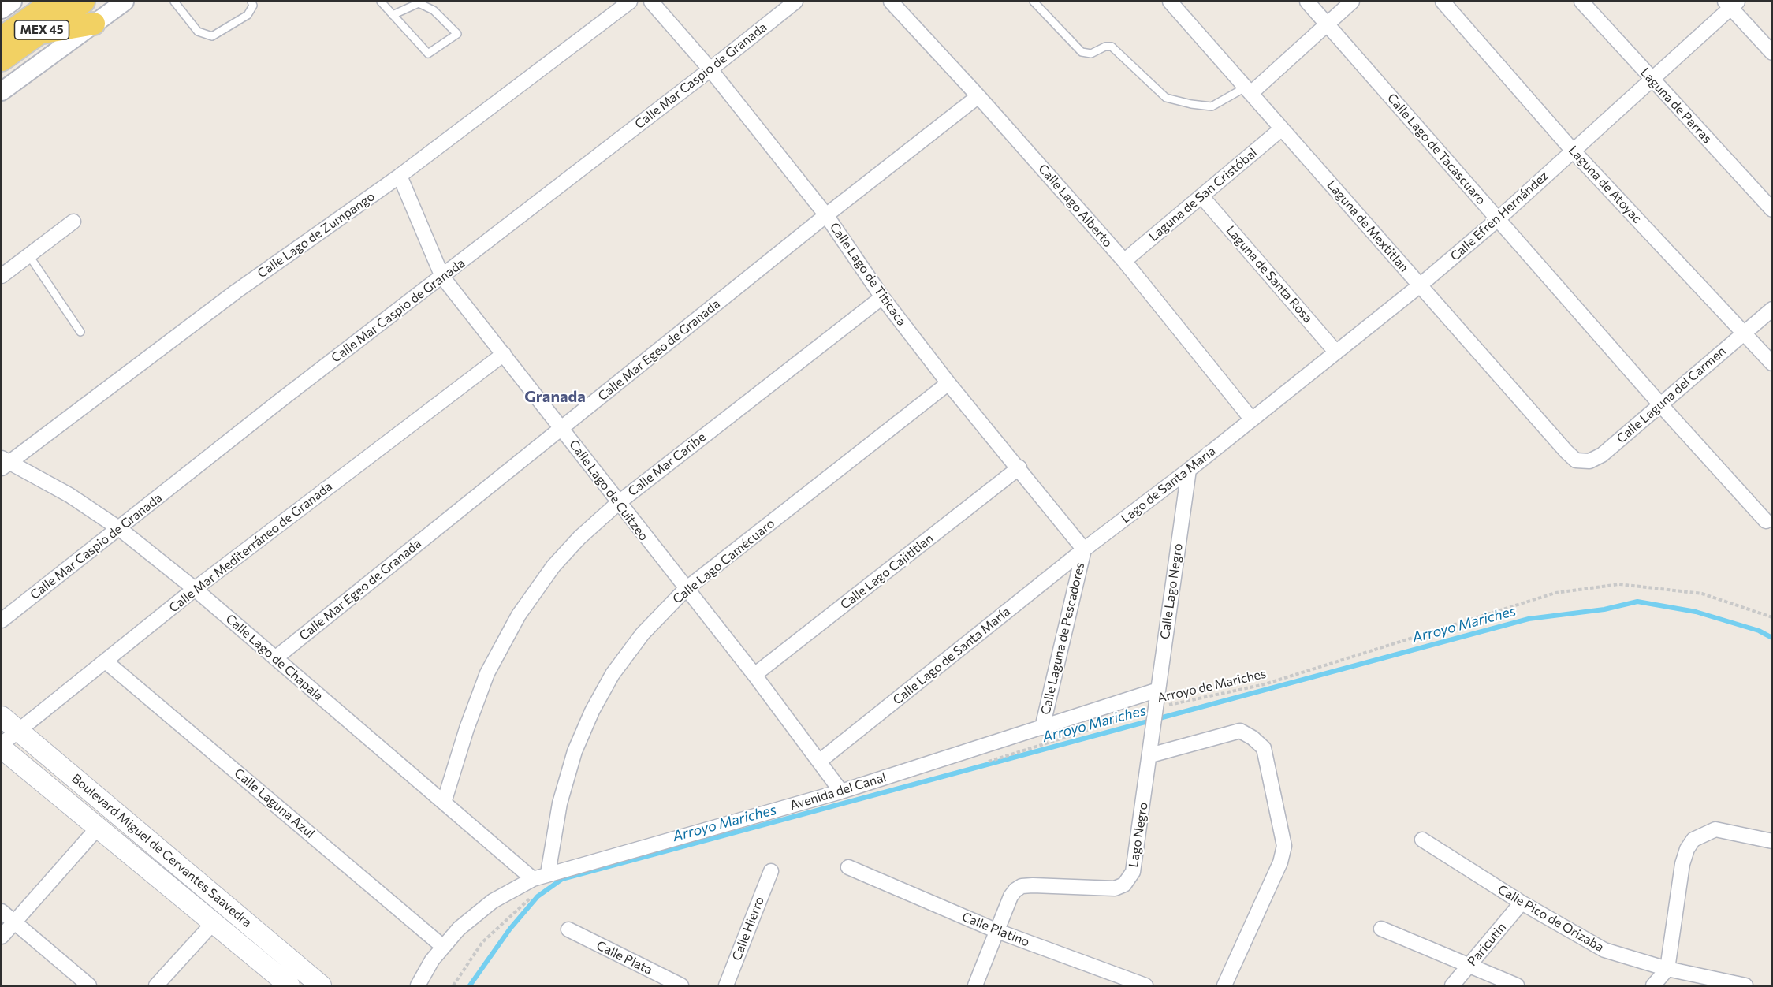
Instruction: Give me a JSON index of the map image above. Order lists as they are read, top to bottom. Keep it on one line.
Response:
{"streets":{"main road":["MEX 45","Boulevard Miguel de Cervantes Saavedra"],"street":["Calle Mar Caspio de Granada","Laguna de Parras","Calle Lago de Tacascuaro","Laguna de Atoyac","Laguna de San Cristóbal","Calle Lago Alberto","Calle Efrén Hernández","Laguna de Mextitlan","Calle Lago de Zumpango","Calle Lago de Titicaca","Laguna de Santa Rosa","Calle Mar Egeo de Granada","Calle Laguna del Carmen","Calle Mar Caribe","Lago de Santa María","Calle Lago de Cuitzeo","Calle Mar Mediterráneo de Granada","Calle Lago Camécuaro","Calle Lago Cajititlan","Calle Lago Negro","Calle Laguna de Pescadores","Calle Lago de Santa María","Calle Lago de Chapala","Avenida del Canal","Calle Laguna Azul","Lago Negro","Calle Pico de Orizaba","Calle Hierro","Calle Platino","Paricutin","Calle Plata"],"path":["Arroyo de Mariches"]},"crossings":[["Calle Mar Caspio de Granada","Calle Lago de Titicaca"],["Calle Mar Caspio de Granada","Calle Lago de Cuitzeo"],["Calle Mar Caspio de Granada","Calle Lago de Chapala"],["Laguna de Parras","Calle Efrén Hernández"],["Calle Lago de Tacascuaro","Calle Efrén Hernández"],["Calle Lago de Tacascuaro","Calle Laguna del Carmen"],["Laguna de Atoyac","Calle Efrén Hernández"],["Laguna de Atoyac","Calle Laguna del Carmen"],["Laguna de San Cristóbal","Calle Lago Alberto"],["Laguna de San Cristóbal","Laguna de Mextitlan"],["Laguna de San Cristóbal","Laguna de Santa Rosa"],["Calle Lago Alberto","Calle Efrén Hernández"],["Calle Lago Alberto","Calle Mar Egeo de Granada"],["Calle Lago Alberto","Lago de Santa María"],["Calle Efrén Hernández","Laguna de Mextitlan"],["Calle Efrén Hernández","Laguna de Santa Rosa"],["Calle Efrén Hernández","Lago de Santa María"],["Laguna de Mextitlan","Calle Laguna del Carmen"],["Calle Lago de Zumpango","Calle Lago de Cuitzeo"],["Calle Lago de Zumpango","Calle Lago de Chapala"],["Calle Lago de Titicaca","Calle Mar Egeo de Granada"],["Calle Lago de Titicaca","Calle Mar Caribe"],["Calle Lago de Titicaca","Lago de Santa María"],["Calle Lago de Titicaca","Calle Lago Camécuaro"],["Calle Lago de Titicaca","Calle Lago Cajititlan"],["Calle Lago de Titicaca","Calle Laguna de Pescadores"],["Calle Lago de Titicaca","Calle Lago de Santa María"],["Calle Mar Egeo de Granada","Calle Lago de Cuitzeo"],["Calle Mar Egeo de Granada","Calle Lago de Chapala"],["Calle Mar Caribe","Calle Lago de Cuitzeo"],["Calle Mar Caribe","Calle Lago de Chapala"],["Lago de Santa María","Calle Lago Negro"],["Lago de Santa María","Calle Laguna de Pescadores"],["Lago de Santa María","Calle Lago de Santa María"],["Calle Lago de Cuitzeo","Calle Mar Mediterráneo de Granada"],["Calle Lago de Cuitzeo","Calle Lago Camécuaro"],["Calle Lago de Cuitzeo","Calle Lago Cajititlan"],["Calle Lago de Cuitzeo","Calle Lago de Santa María"],["Calle Lago de Cuitzeo","Avenida del Canal"],["Calle Mar Mediterráneo de Granada","Calle Lago de Chapala"],["Calle Mar Mediterráneo de Granada","Calle Laguna Azul"],["Calle Mar Mediterráneo de Granada","Boulevard Miguel de Cervantes Saavedra"],["Calle Lago Camécuaro","Avenida del Canal"],["Calle Lago Negro","Arroyo de Mariches"],["Calle Lago Negro","Avenida del Canal"],["Calle Lago Negro","Lago Negro"],["Calle Laguna de Pescadores","Calle Lago de Santa María"],["Calle Laguna de Pescadores","Avenida del Canal"],["Calle Lago de Chapala","Avenida del Canal"],["Arroyo de Mariches","Lago Negro"],["Avenida del Canal","Calle Laguna Azul"],["Lago Negro","Calle Platino"],["Calle Pico de Orizaba","Paricutin"]],"districts":["Granada"],"water":["Arroyo Mariches"]}
